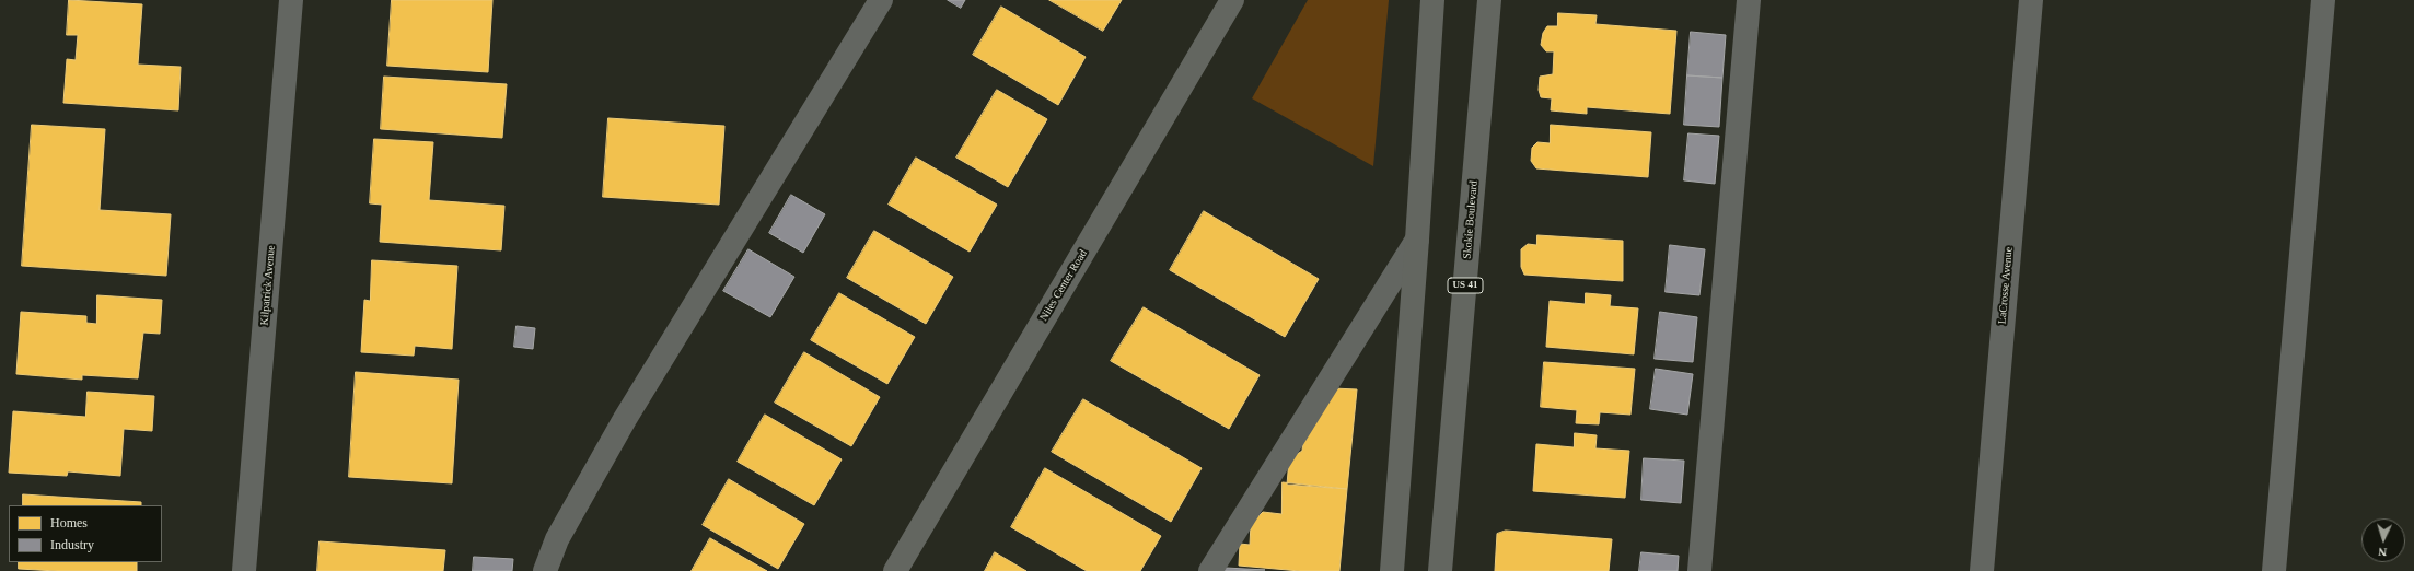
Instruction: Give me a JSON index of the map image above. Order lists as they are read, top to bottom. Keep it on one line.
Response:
{"streets":{"main road":["Skokie Boulevard","Niles Center Road","US 41"],"street":["Kilpatrick Avenue","LaCrosse Avenue"]},"legend":["Homes","Industry"],"north":"bottom"}
